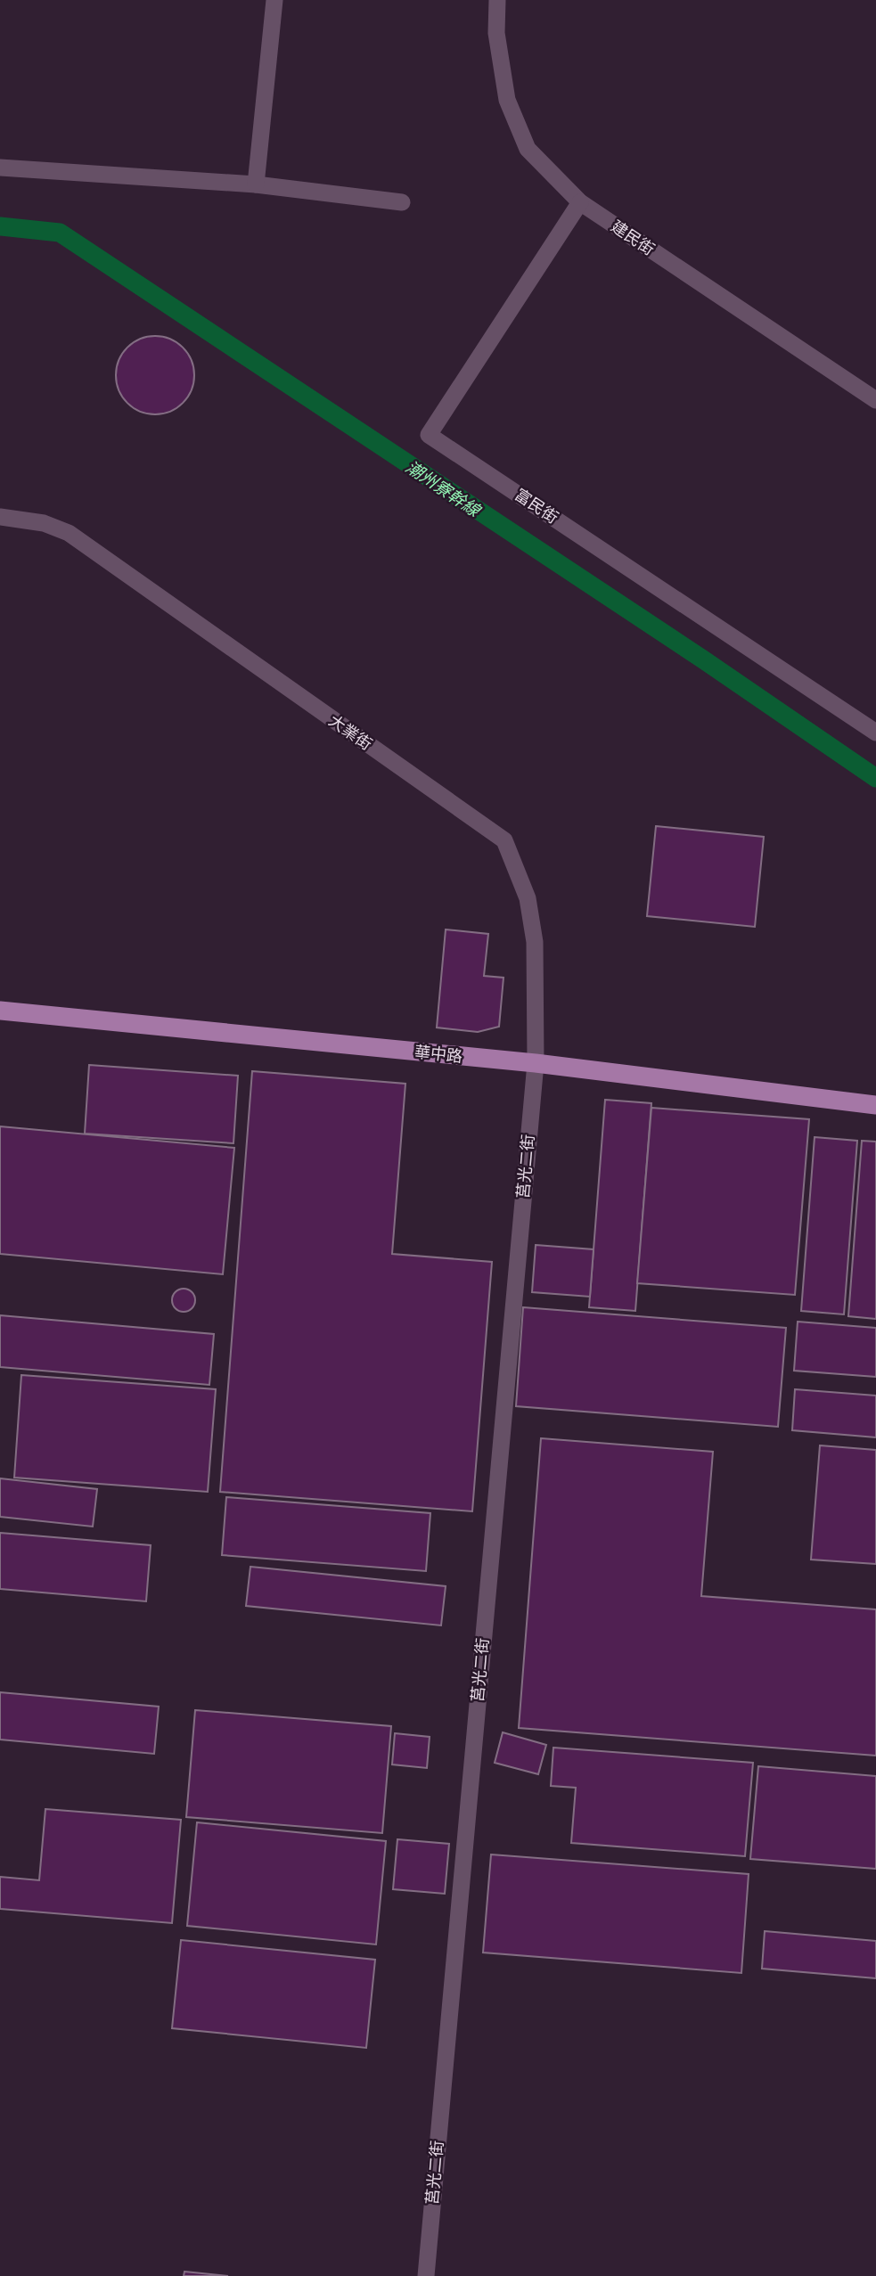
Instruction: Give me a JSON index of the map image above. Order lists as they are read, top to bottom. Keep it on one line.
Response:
{"streets":{"main road":["華中路"],"street":["建民街","富民街","大業街","莒光二街"]},"crossings":[["建民街","富民街"],["大業街","華中路"],["大業街","莒光二街"],["華中路","莒光二街"]],"water":["潮州寮幹線"]}
